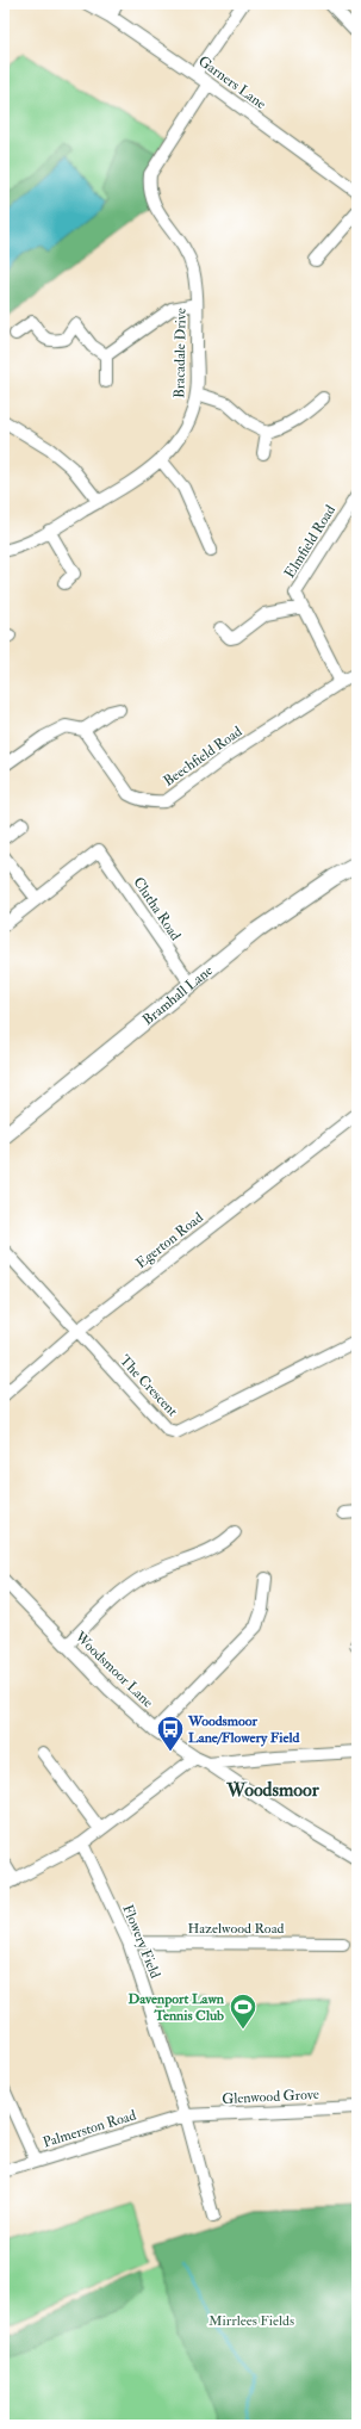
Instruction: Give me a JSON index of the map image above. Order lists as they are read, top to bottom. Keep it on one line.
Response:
{"streets":{"main road":["Bramhall Lane"],"street":["Garners Lane","Bracadale Drive","Elmfield Road","Beechfield Road","Clutha Road","Egerton Road","The Crescent","Woodsmoor Lane","Hazelwood Road","Flowery Field","Glenwood Grove","Palmerston Road"]},"crossings":[["Garners Lane","Bracadale Drive"],["Elmfield Road","Beechfield Road"],["Clutha Road","Bramhall Lane"],["Egerton Road","The Crescent"],["Hazelwood Road","Flowery Field"],["Flowery Field","Glenwood Grove"],["Flowery Field","Palmerston Road"],["Glenwood Grove","Palmerston Road"]],"districts":["Woodsmoor"],"parks":["Mirrlees Fields"],"places":{"bus stop":["Woodsmoor Lane/Flowery Field"],"sports":["Davenport Lawn Tennis Club"]}}
